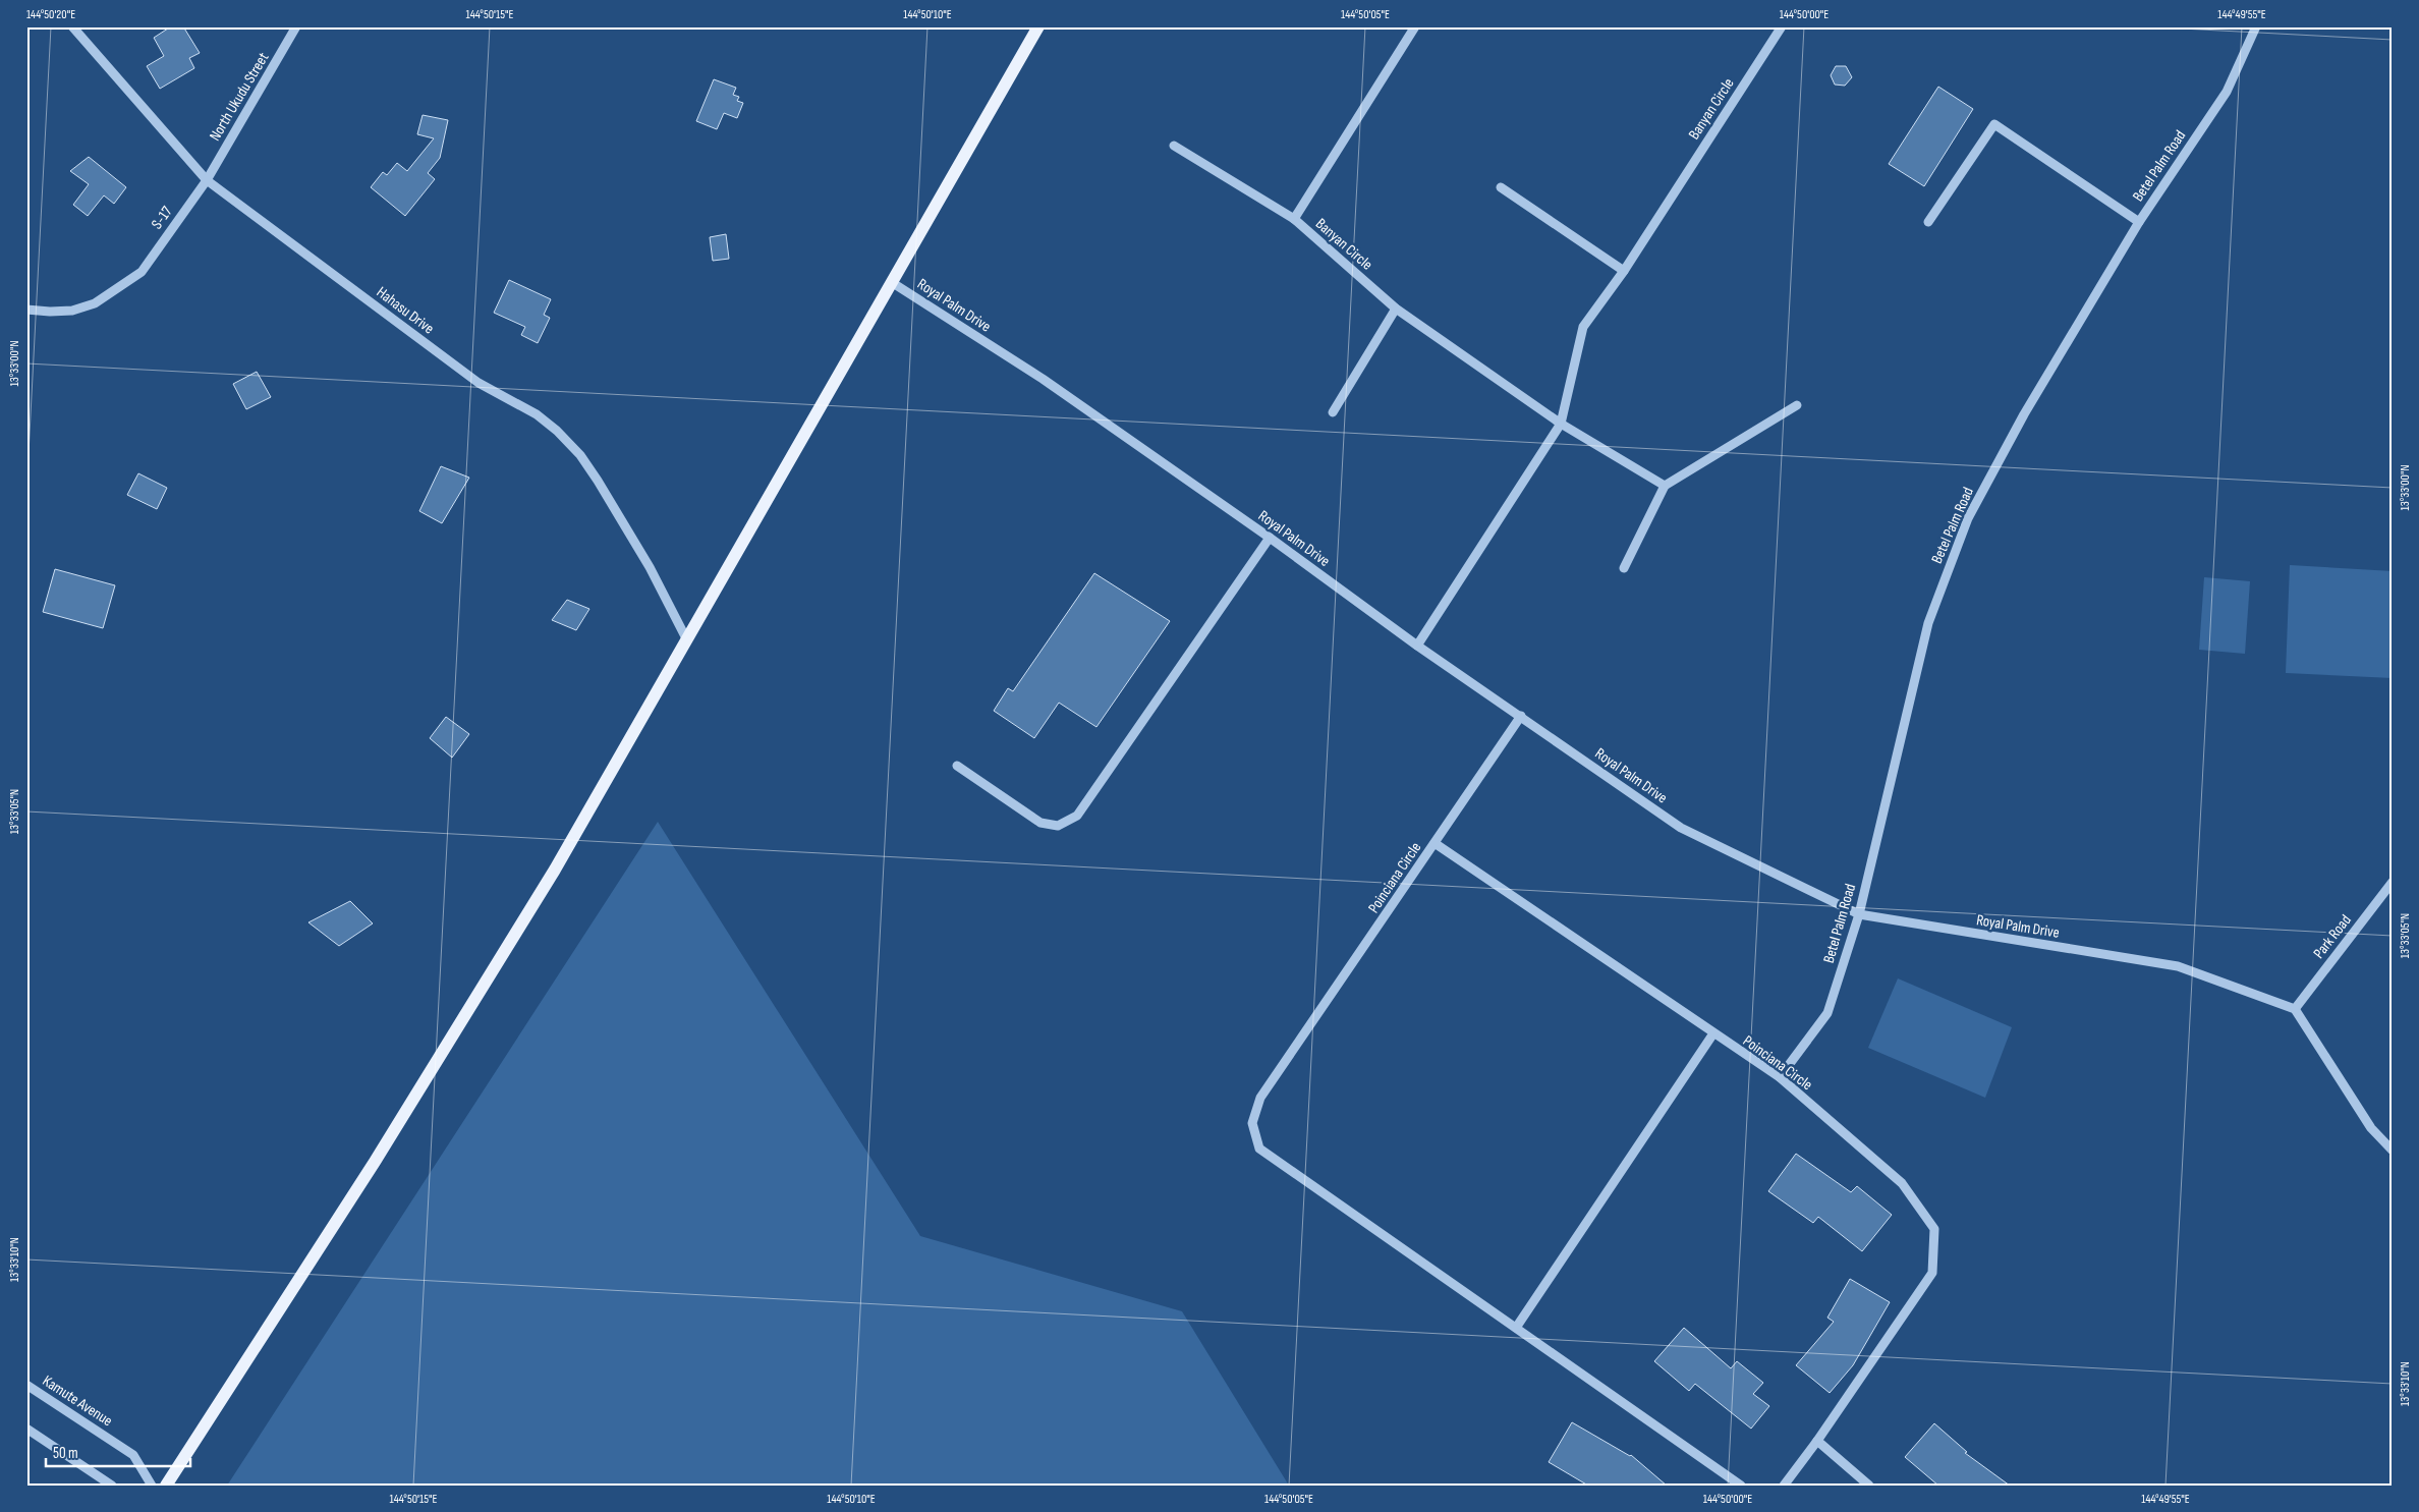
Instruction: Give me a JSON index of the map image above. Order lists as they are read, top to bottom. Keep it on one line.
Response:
{"streets":{"street":["North Ukudu Street","Banyan Circle","Betel Palm Road","S-17","Royal Palm Drive","Hahasu Drive","Poinciana Circle","Park Road","Kamute Avenue"]},"crossings":[["North Ukudu Street","S-17"],["North Ukudu Street","Hahasu Drive"],["Banyan Circle","Royal Palm Drive"],["Betel Palm Road","Royal Palm Drive"],["Betel Palm Road","Poinciana Circle"],["S-17","Hahasu Drive"],["Royal Palm Drive","Park Road"]],"scale_bar":"50 m","coordinates":["144°50'20\"E","144°50'15\"E","144°50'10\"E","144°50'05\"E","144°50'00\"E","144°49'55\"E","13°33'00\"N","13°33'05\"N","13°33'10\"N"]}
